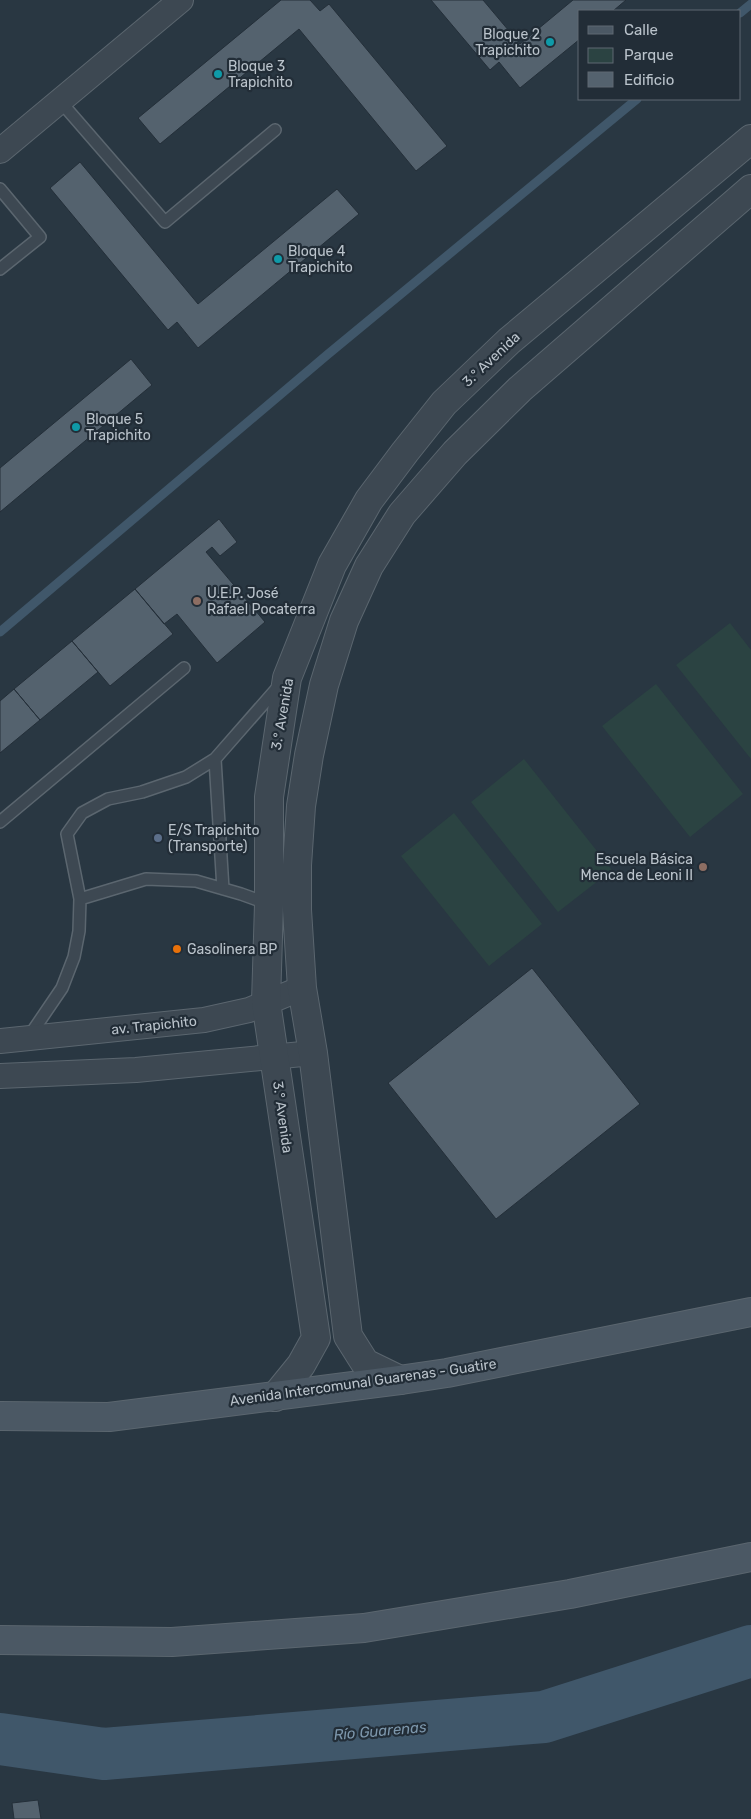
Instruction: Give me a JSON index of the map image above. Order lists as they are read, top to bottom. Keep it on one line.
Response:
{"streets":{"main road":["Avenida Intercomunal Guarenas - Guatire"],"street":["3.° Avenida","av. Trapichito"]},"crossings":[["3.° Avenida","av. Trapichito"],["3.° Avenida","Avenida Intercomunal Guarenas - Guatire"]],"water":["Río Guarenas"],"places":["Bloque 2 Trapichito","Bloque 3 Trapichito","Bloque 4 Trapichito","Bloque 5 Trapichito","U.E.P. José Rafael Pocaterra","E/S Trapichito (Transporte)","Escuela Básica Menca de Leoni II","Gasolinera BP"],"legend":["Calle","Parque","Edificio"]}
